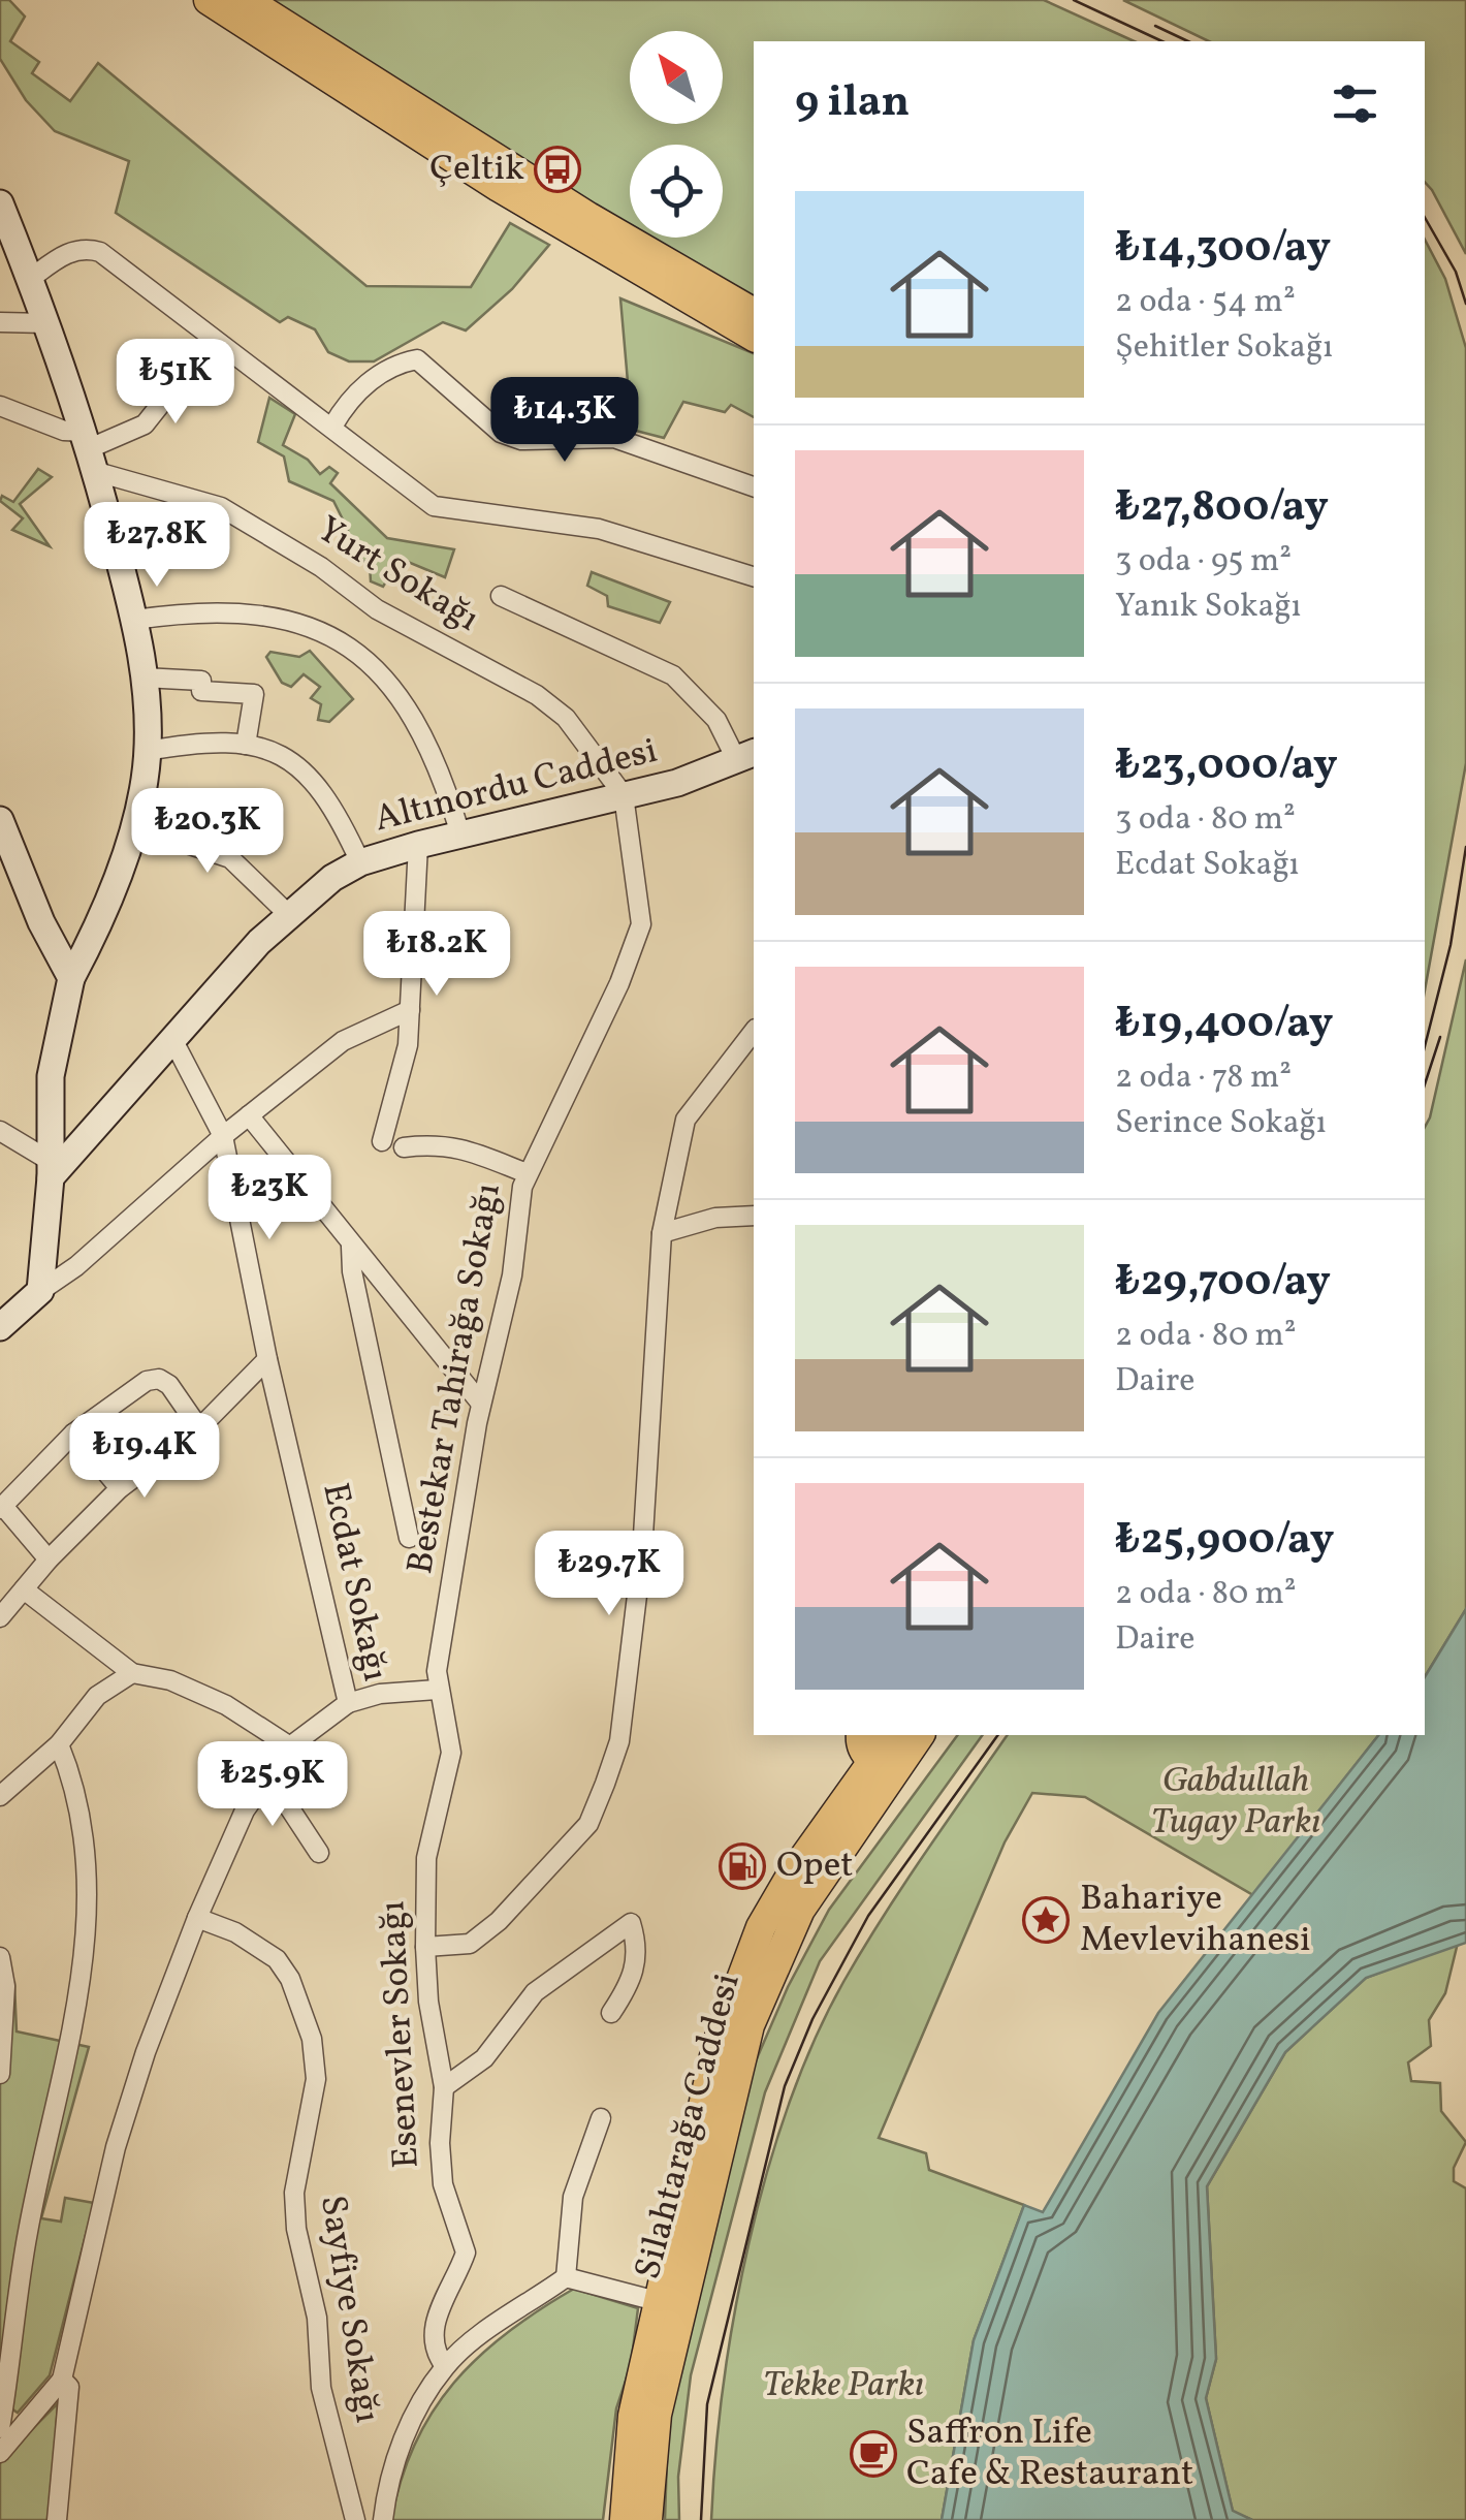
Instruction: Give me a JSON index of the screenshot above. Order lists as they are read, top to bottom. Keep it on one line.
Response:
{"streets":{"main road":["Altınordu Caddesi","Silahtarağa Caddesi"],"street":["Yurt Sokağı","Bestekar Tahirağa Sokağı","Ecdat Sokağı","Esenevler Sokağı","Sayfiye Sokağı"]},"crossings":[["Yurt Sokağı","Altınordu Caddesi"],["Yurt Sokağı","Bestekar Tahirağa Sokağı"],["Altınordu Caddesi","Bestekar Tahirağa Sokağı"],["Altınordu Caddesi","Ecdat Sokağı"],["Bestekar Tahirağa Sokağı","Esenevler Sokağı"],["Ecdat Sokağı","Sayfiye Sokağı"]],"parks":["Gabdullah Tugay Parkı","Tekke Parkı"],"places":{"bus stop":["Çeltik"],"fuel station":["Opet"],"place":["Bahariye Mevlevihanesi"],"cafe":["Saffron Life Cafe & Restaurant"]},"north":"top left","page":{"heading":"9 ilan","list":[{"name":"₺14,300/ay","note":"2 oda · 54 m² · Şehitler Sokağı"},{"name":"₺27,800/ay","note":"3 oda · 95 m² · Yanık Sokağı"},{"name":"₺23,000/ay","note":"3 oda · 80 m² · Ecdat Sokağı"},{"name":"₺19,400/ay","note":"2 oda · 78 m² · Serince Sokağı"},{"name":"₺29,700/ay","note":"2 oda · 80 m² · Daire"},{"name":"₺25,900/ay","note":"2 oda · 80 m² · Daire"}],"price":["₺51K","₺14.3K","₺27.8K","₺20.3K","₺18.2K","₺23K","₺19.4K","₺29.7K","₺25.9K"]}}
